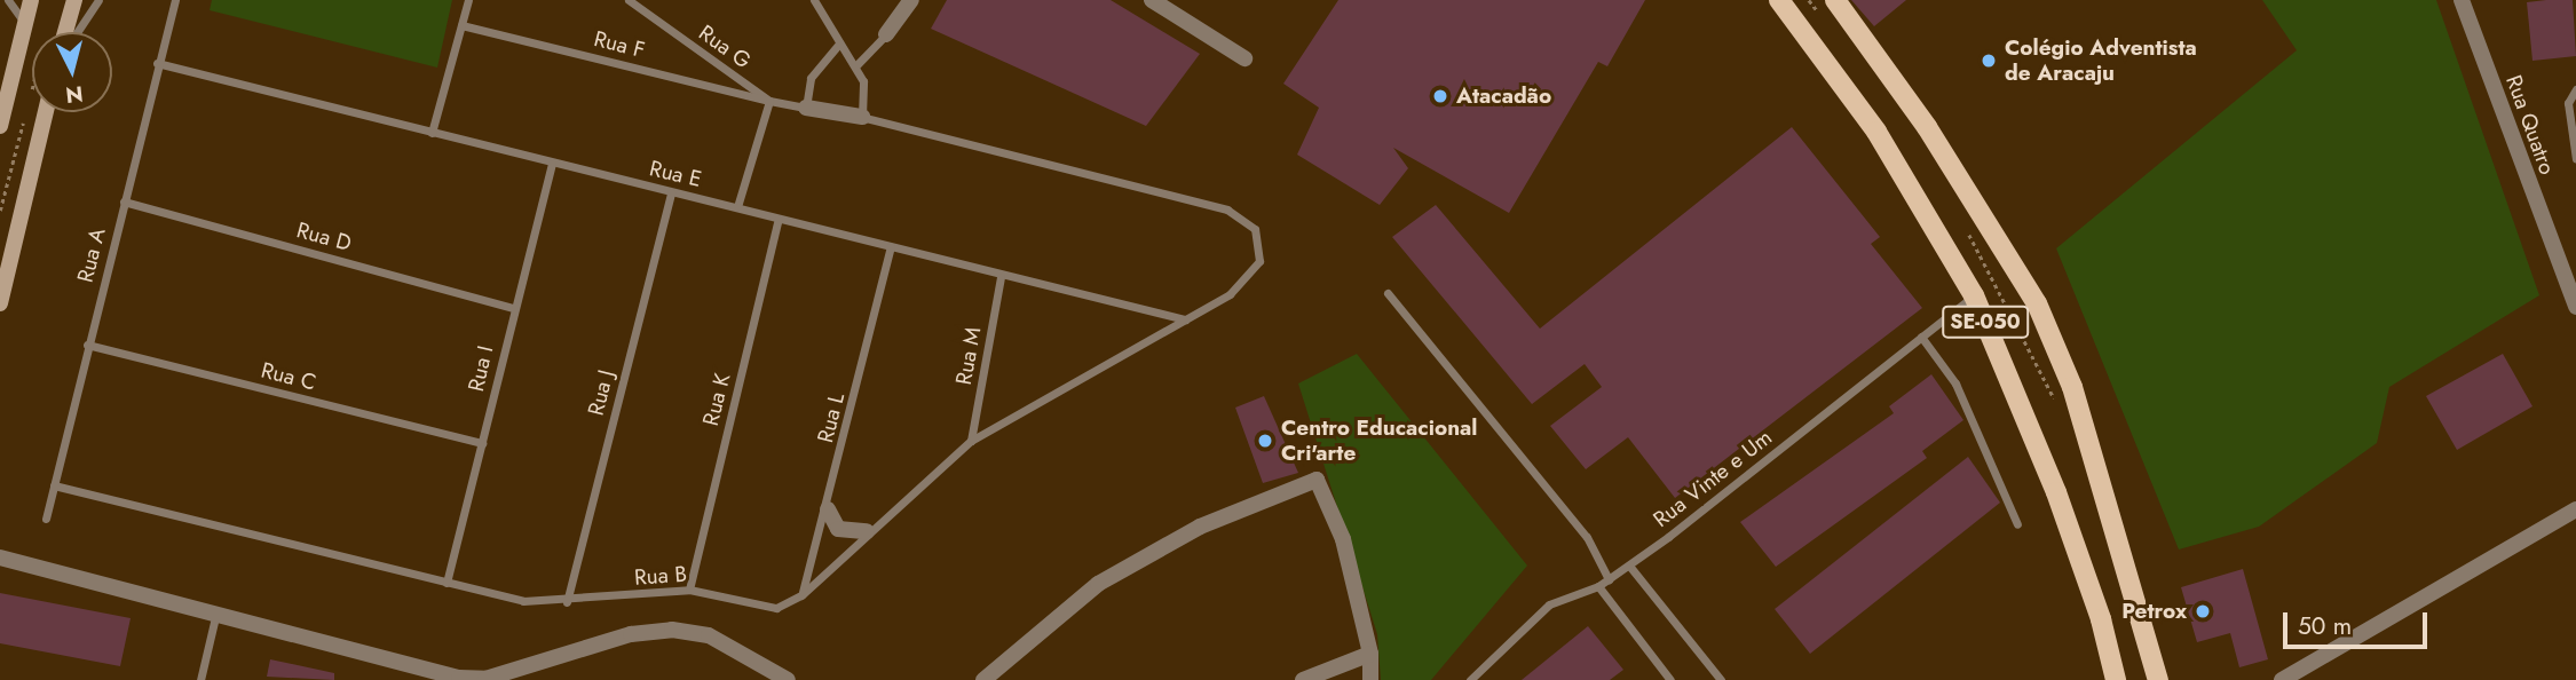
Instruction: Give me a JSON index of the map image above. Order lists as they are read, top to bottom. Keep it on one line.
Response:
{"streets":{"main road":["SE-050"],"street":["Rua Quatro"],"lane":["Rua F","Rua G","Rua E","Rua D","Rua A","Rua M","Rua I","Rua C","Rua J","Rua K","Rua L","Rua Vinte e Um","Rua B"]},"crossings":[["Rua F","Rua G"],["Rua E","Rua A"],["Rua E","Rua M"],["Rua E","Rua I"],["Rua E","Rua J"],["Rua E","Rua K"],["Rua E","Rua L"],["Rua E","Rua B"],["Rua D","Rua A"],["Rua D","Rua I"],["Rua A","Rua C"],["Rua A","Rua B"],["SE-050","Rua Vinte e Um"],["Rua M","Rua B"],["Rua I","Rua C"],["Rua I","Rua B"],["Rua J","Rua B"],["Rua K","Rua B"],["Rua L","Rua B"]],"places":["Colégio Adventista de Aracaju","Atacadão","Centro Educacional Cri'arte","Petrox"],"scale_bar":"50 m","north":"bottom"}
